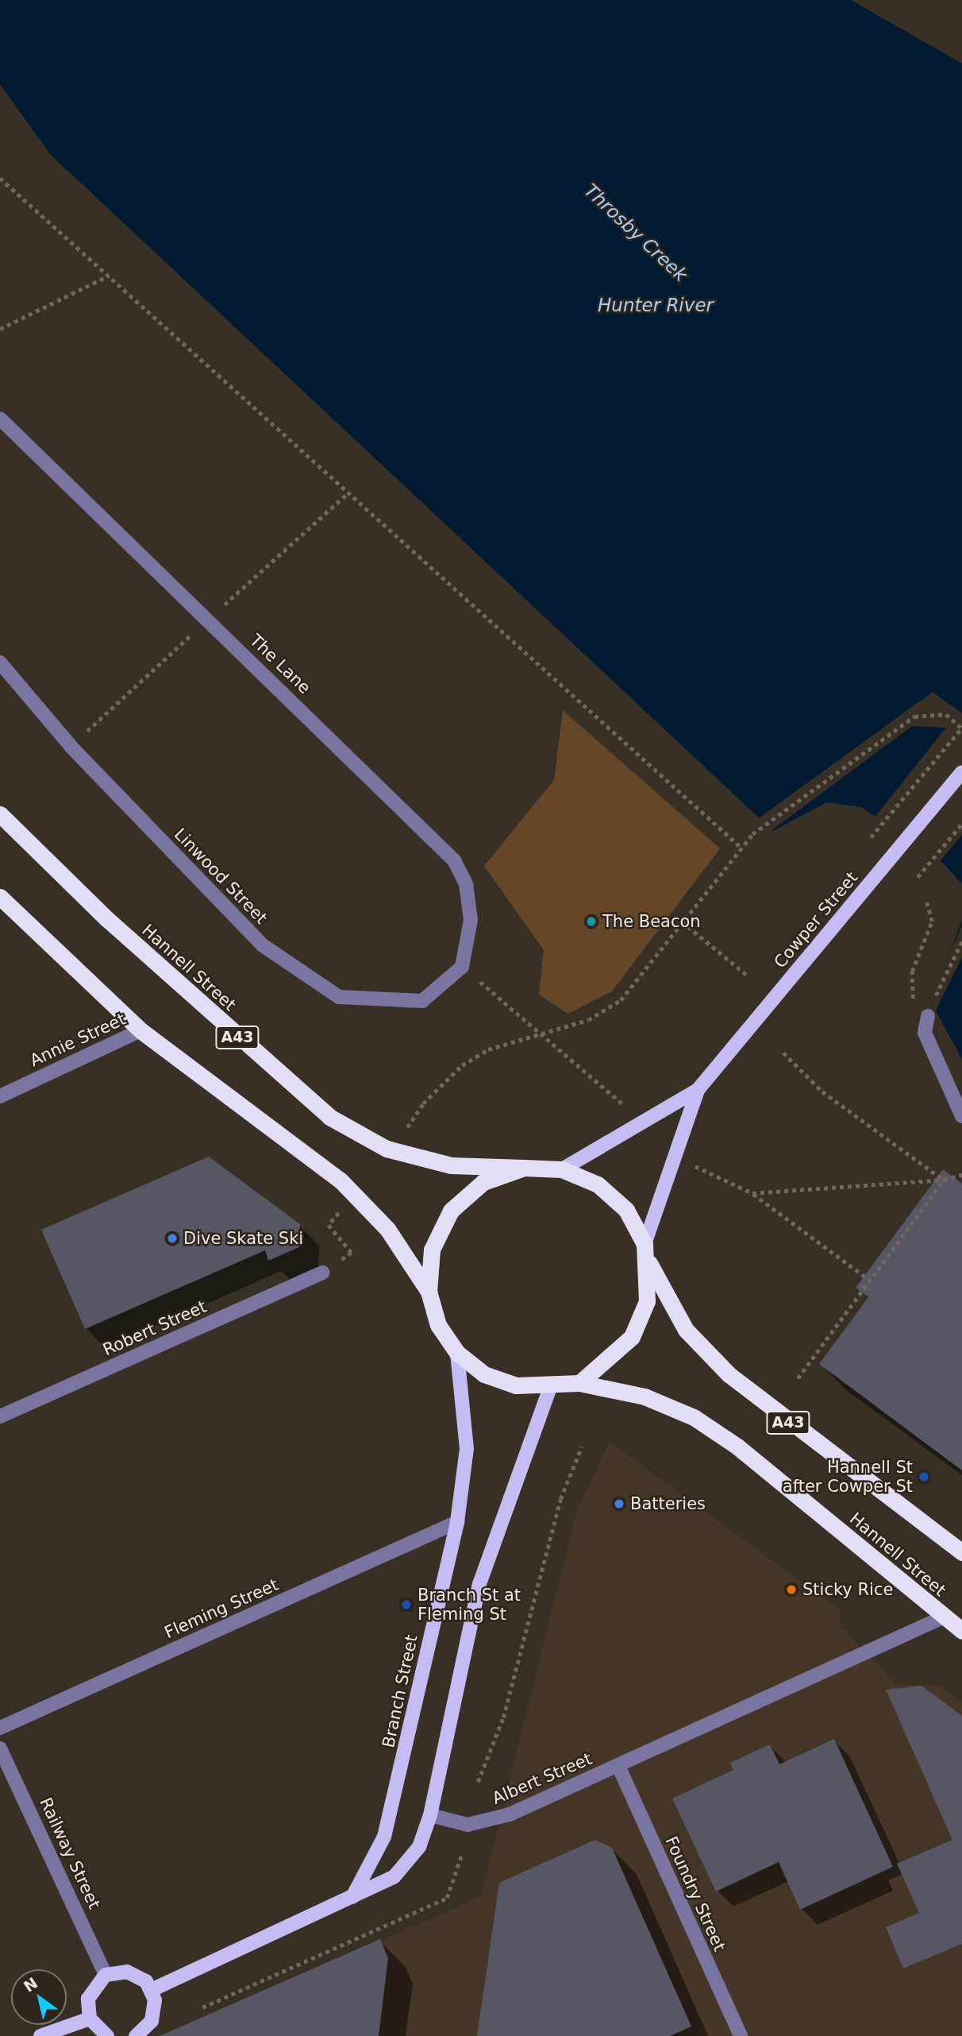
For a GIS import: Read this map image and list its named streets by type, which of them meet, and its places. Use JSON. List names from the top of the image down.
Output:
{
  "streets": {
    "highway": ["Hannell Street", "A43"],
    "main road": ["Cowper Street", "Branch Street"],
    "street": [
      "The Lane",
      "Linwood Street",
      "Annie Street",
      "Robert Street",
      "Fleming Street",
      "Albert Street",
      "Railway Street",
      "Foundry Street"
    ]
  },
  "crossings": [
    ["The Lane", "Linwood Street"],
    ["Cowper Street", "A43"],
    ["Hannell Street", "A43"],
    ["Hannell Street", "Albert Street"],
    ["A43", "Annie Street"],
    ["A43", "Branch Street"],
    ["Fleming Street", "Branch Street"],
    ["Albert Street", "Foundry Street"]
  ],
  "water": ["Throsby Creek", "Hunter River"],
  "places": [
    "The Beacon",
    "Dive Skate Ski",
    "Hannell St after Cowper St",
    "Batteries",
    "Sticky Rice",
    "Branch St at Fleming St"
  ],
  "north": "top left"
}
